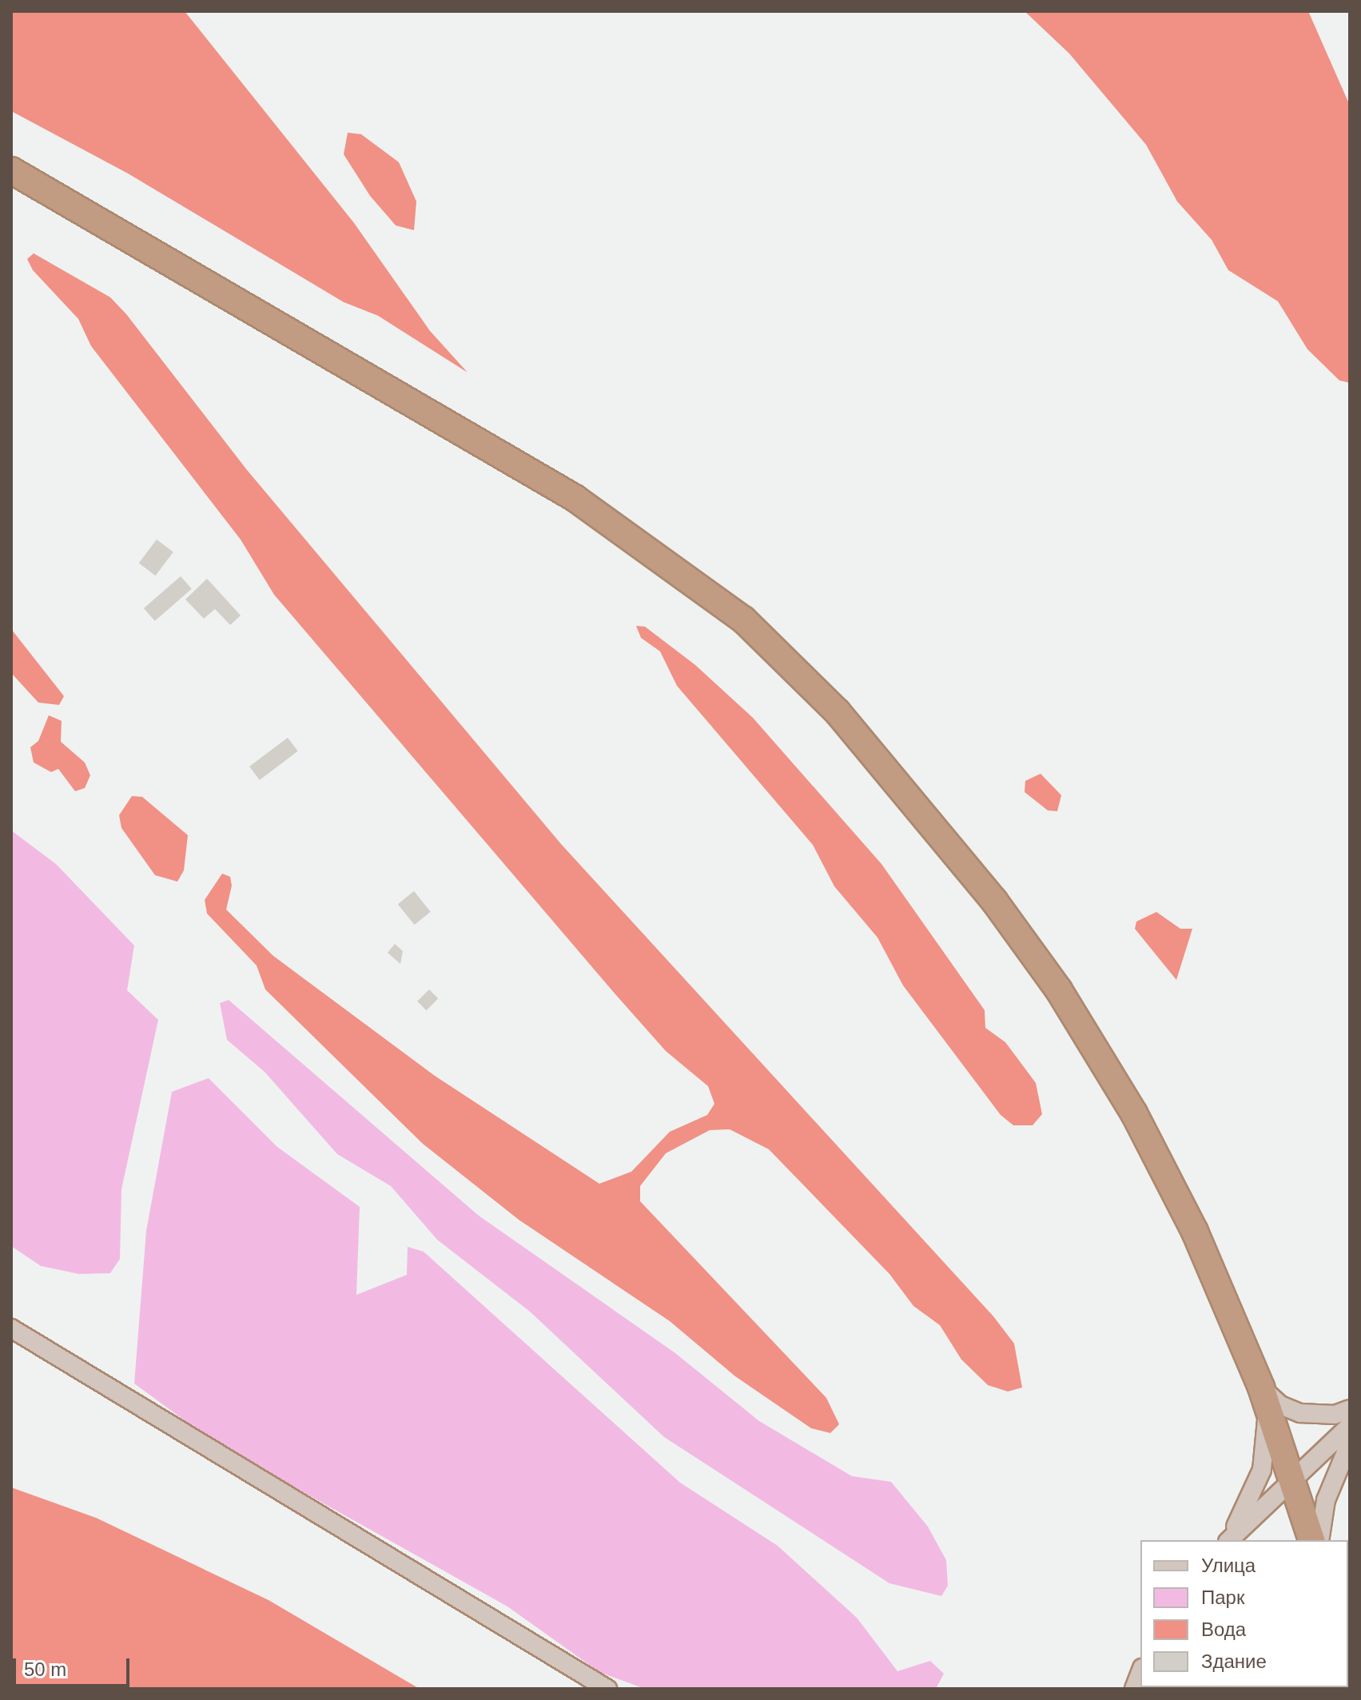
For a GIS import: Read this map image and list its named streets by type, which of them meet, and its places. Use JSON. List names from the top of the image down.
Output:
{
  "legend": [
    "Улица",
    "Парк",
    "Вода",
    "Здание"
  ],
  "scale_bar": "50 m"
}
